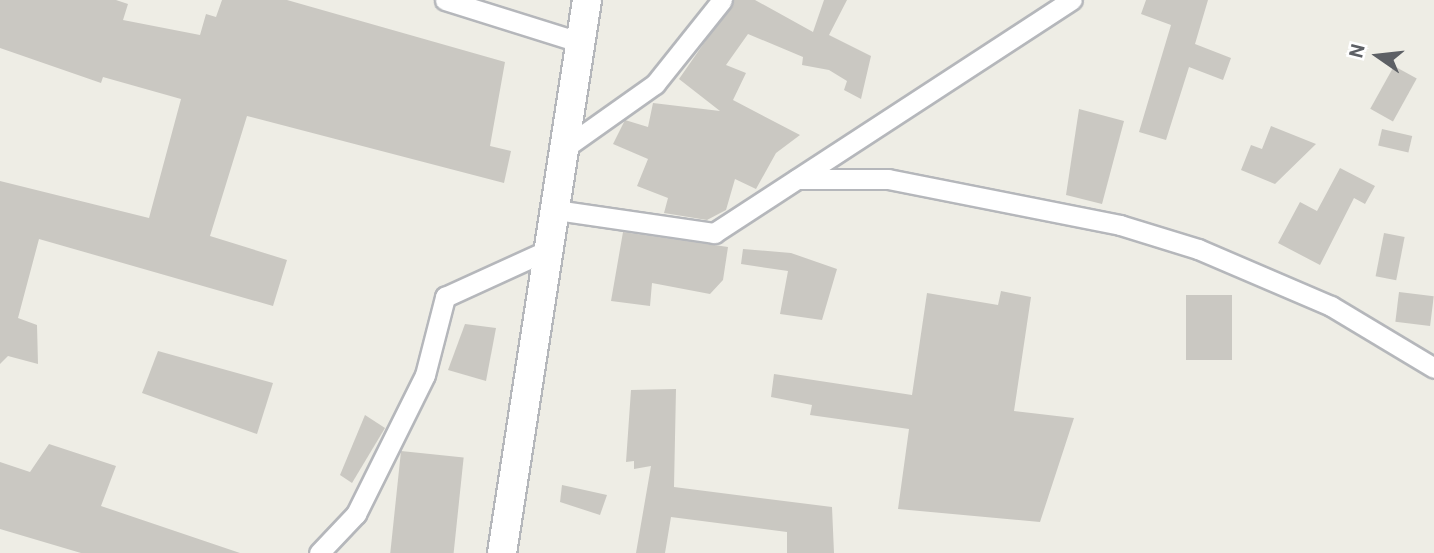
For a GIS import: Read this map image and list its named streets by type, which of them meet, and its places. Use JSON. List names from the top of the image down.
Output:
{
  "north": "left"
}
